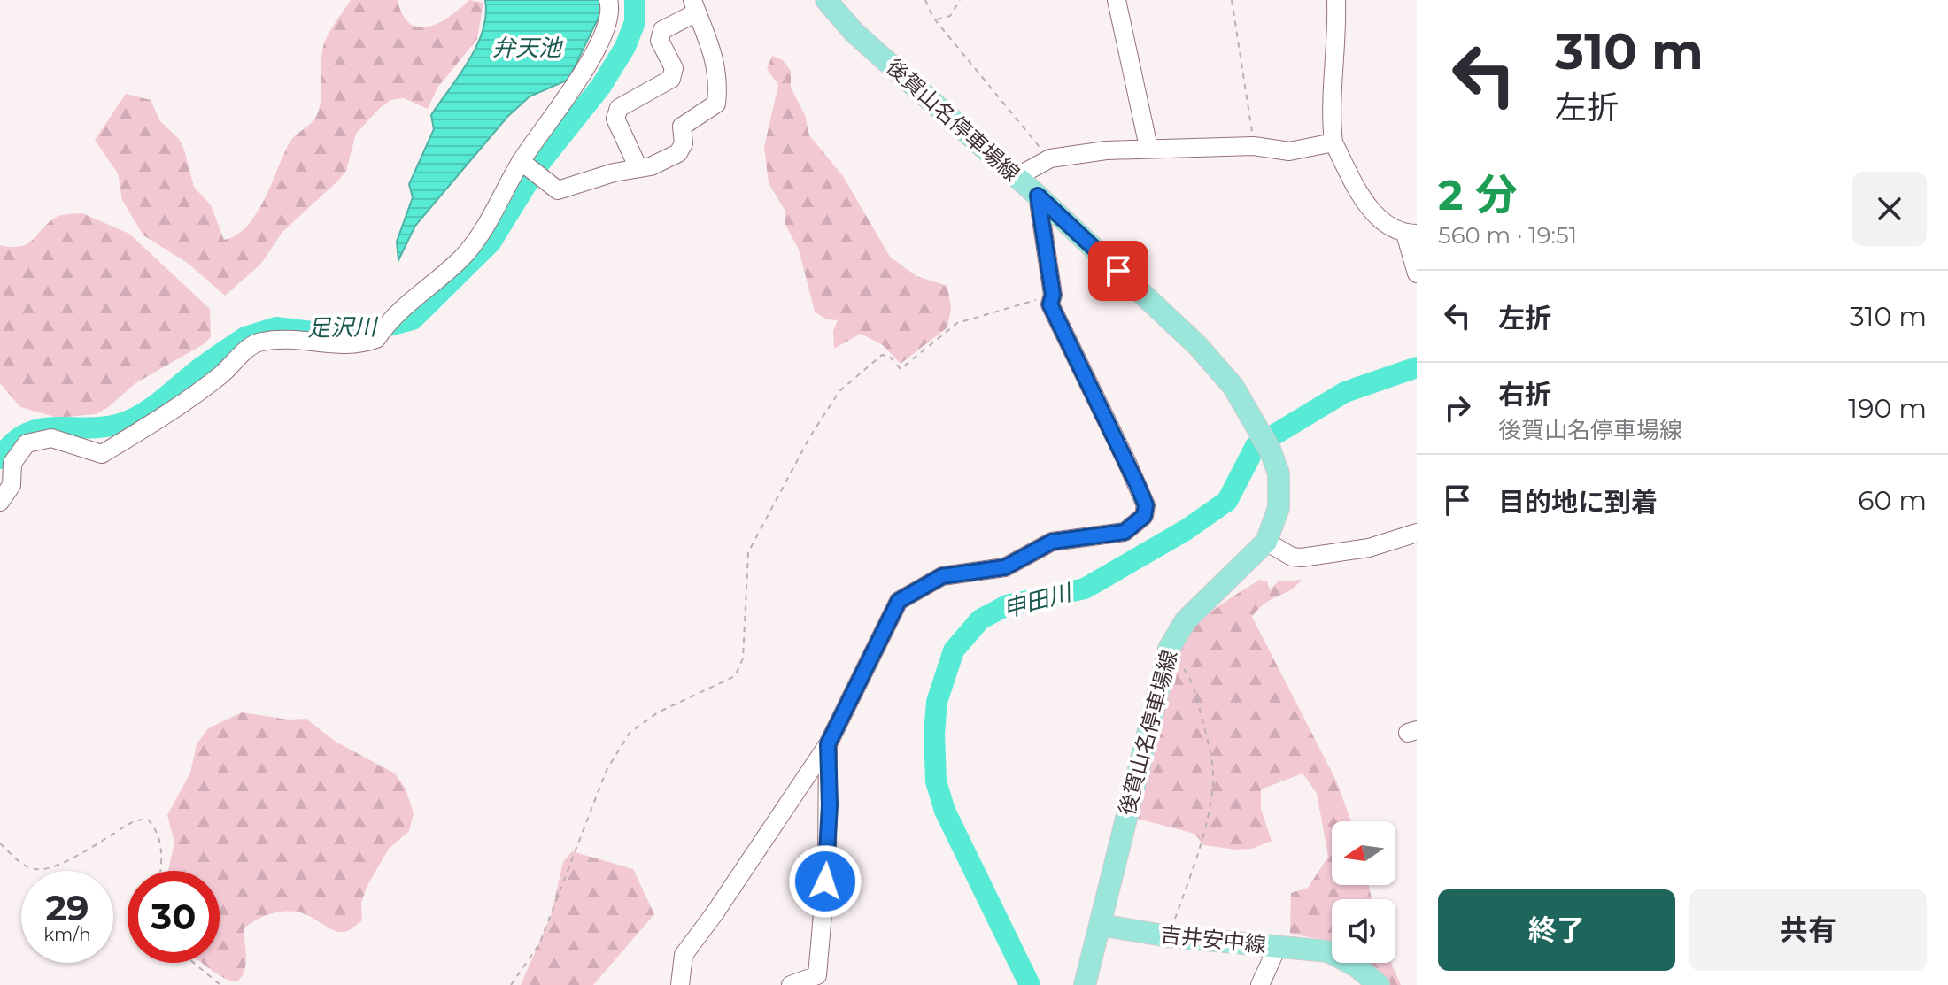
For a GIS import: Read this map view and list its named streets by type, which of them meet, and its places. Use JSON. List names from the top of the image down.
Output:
{
  "streets": {
    "main road": ["後賀山名停車場線", "吉井安中線"]
  },
  "crossings": [
    ["後賀山名停車場線", "吉井安中線"]
  ],
  "water": ["弁天池", "足沢川", "申田川"],
  "north": "left",
  "page": {
    "turn": ["310 m", "左折"],
    "heading": ["2 分", "560 m · 19:51"],
    "list": [
      {
        "name": "左折",
        "value": "310 m"
      },
      {
        "name": "右折",
        "note": "後賀山名停車場線",
        "value": "190 m"
      },
      {
        "name": "目的地に到着",
        "value": "60 m"
      }
    ],
    "speed": "29 km/h",
    "limit": "30",
    "buttons": ["終了", "共有"]
  }
}
